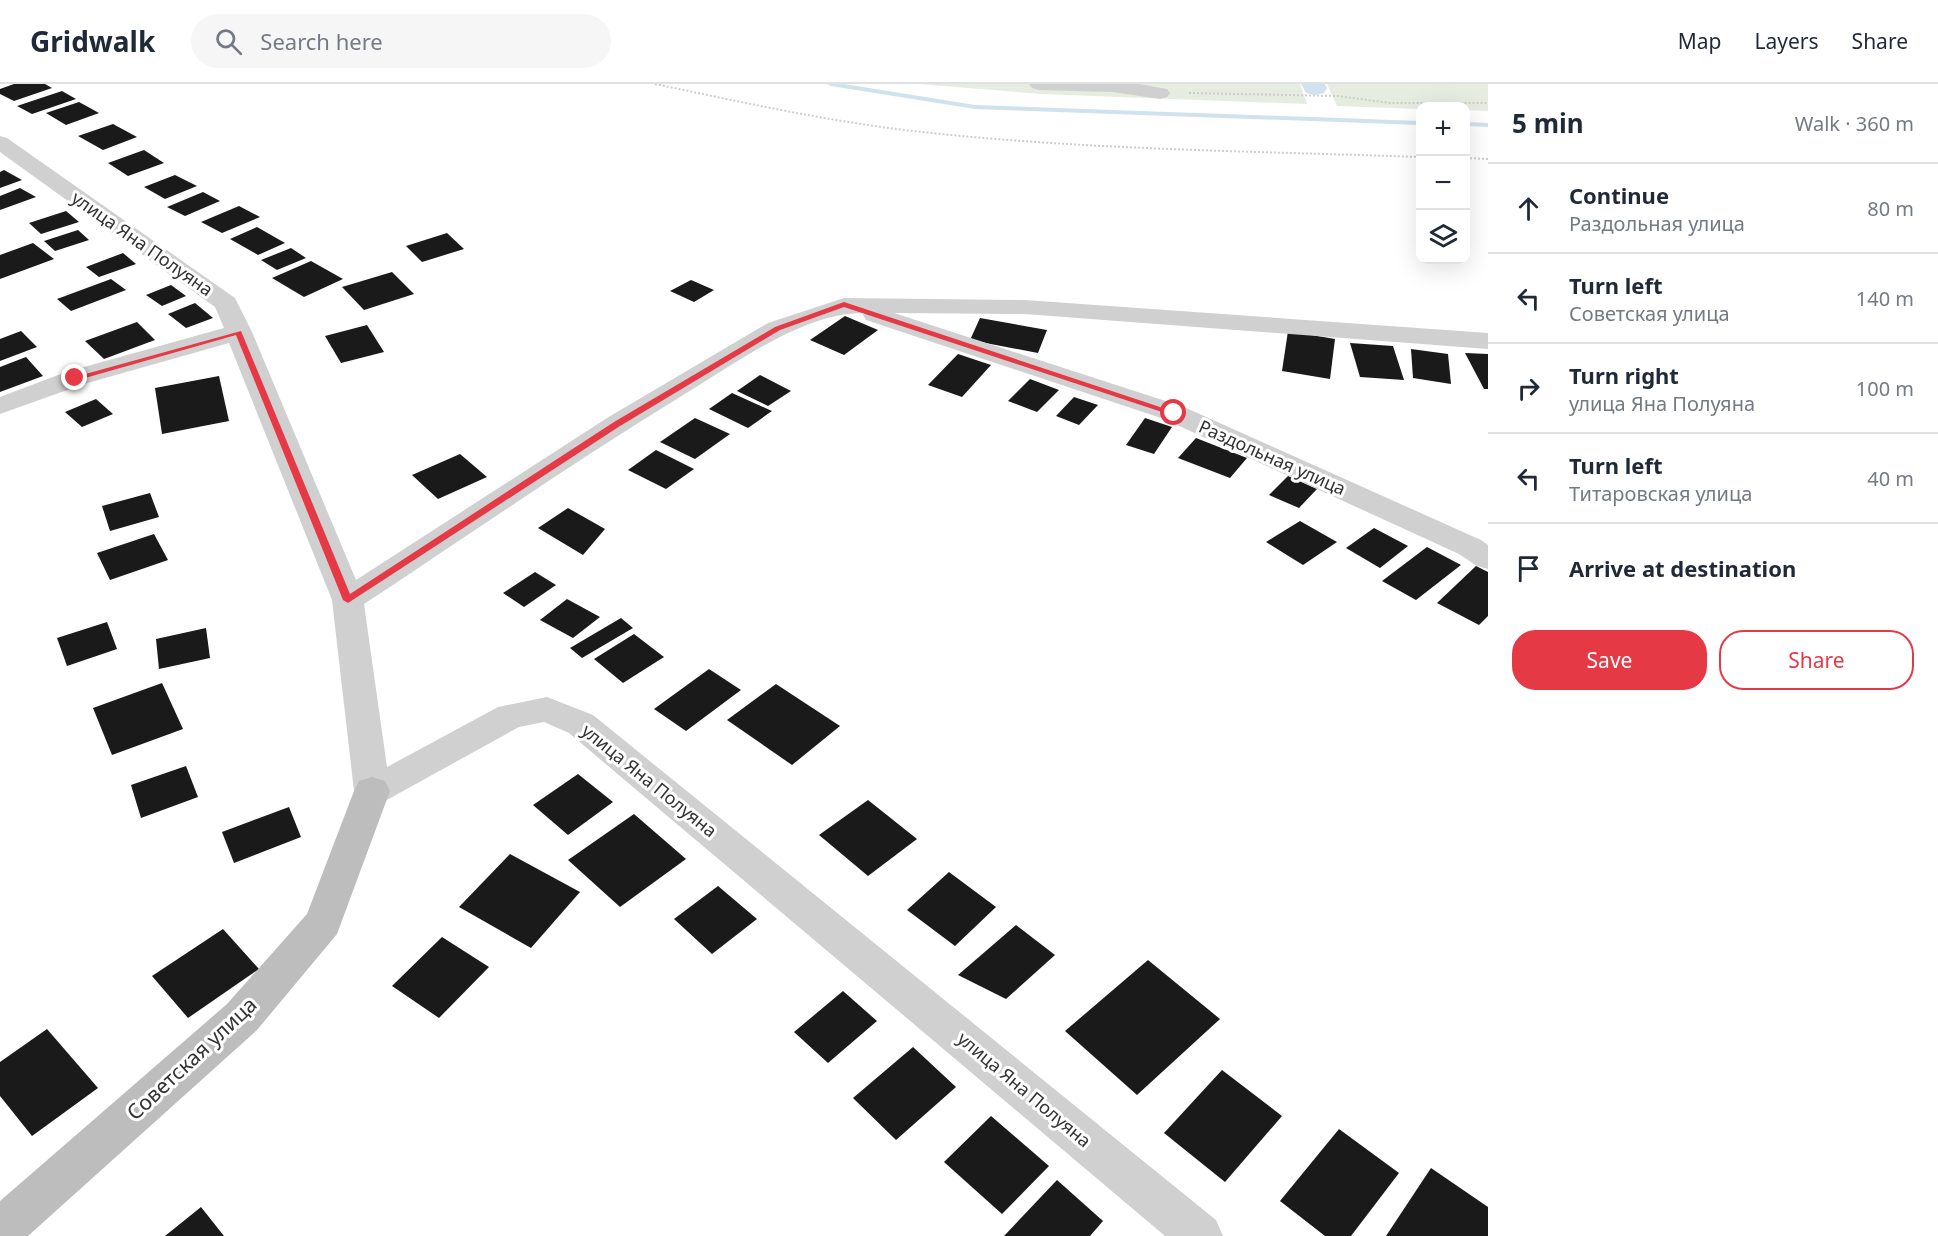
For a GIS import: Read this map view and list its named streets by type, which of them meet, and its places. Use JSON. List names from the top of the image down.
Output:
{
  "streets": {
    "street": ["улица Яна Полуяна", "Раздольная улица", "Советская улица"]
  },
  "crossings": [
    ["улица Яна Полуяна", "Советская улица"]
  ],
  "page": {
    "header": "Gridwalk",
    "search": "Search here",
    "nav": ["Map", "Layers", "Share"],
    "heading": ["5 min", "Walk · 360 m"],
    "map_buttons": ["+", "−"],
    "list": [
      ["Continue", "Раздольная улица", "80 m"],
      ["Turn left", "Советская улица", "140 m"],
      ["Turn right", "улица Яна Полуяна", "100 m"],
      ["Turn left", "Титаровская улица", "40 m"],
      "Arrive at destination"
    ],
    "buttons": ["Save", "Share"]
  }
}
